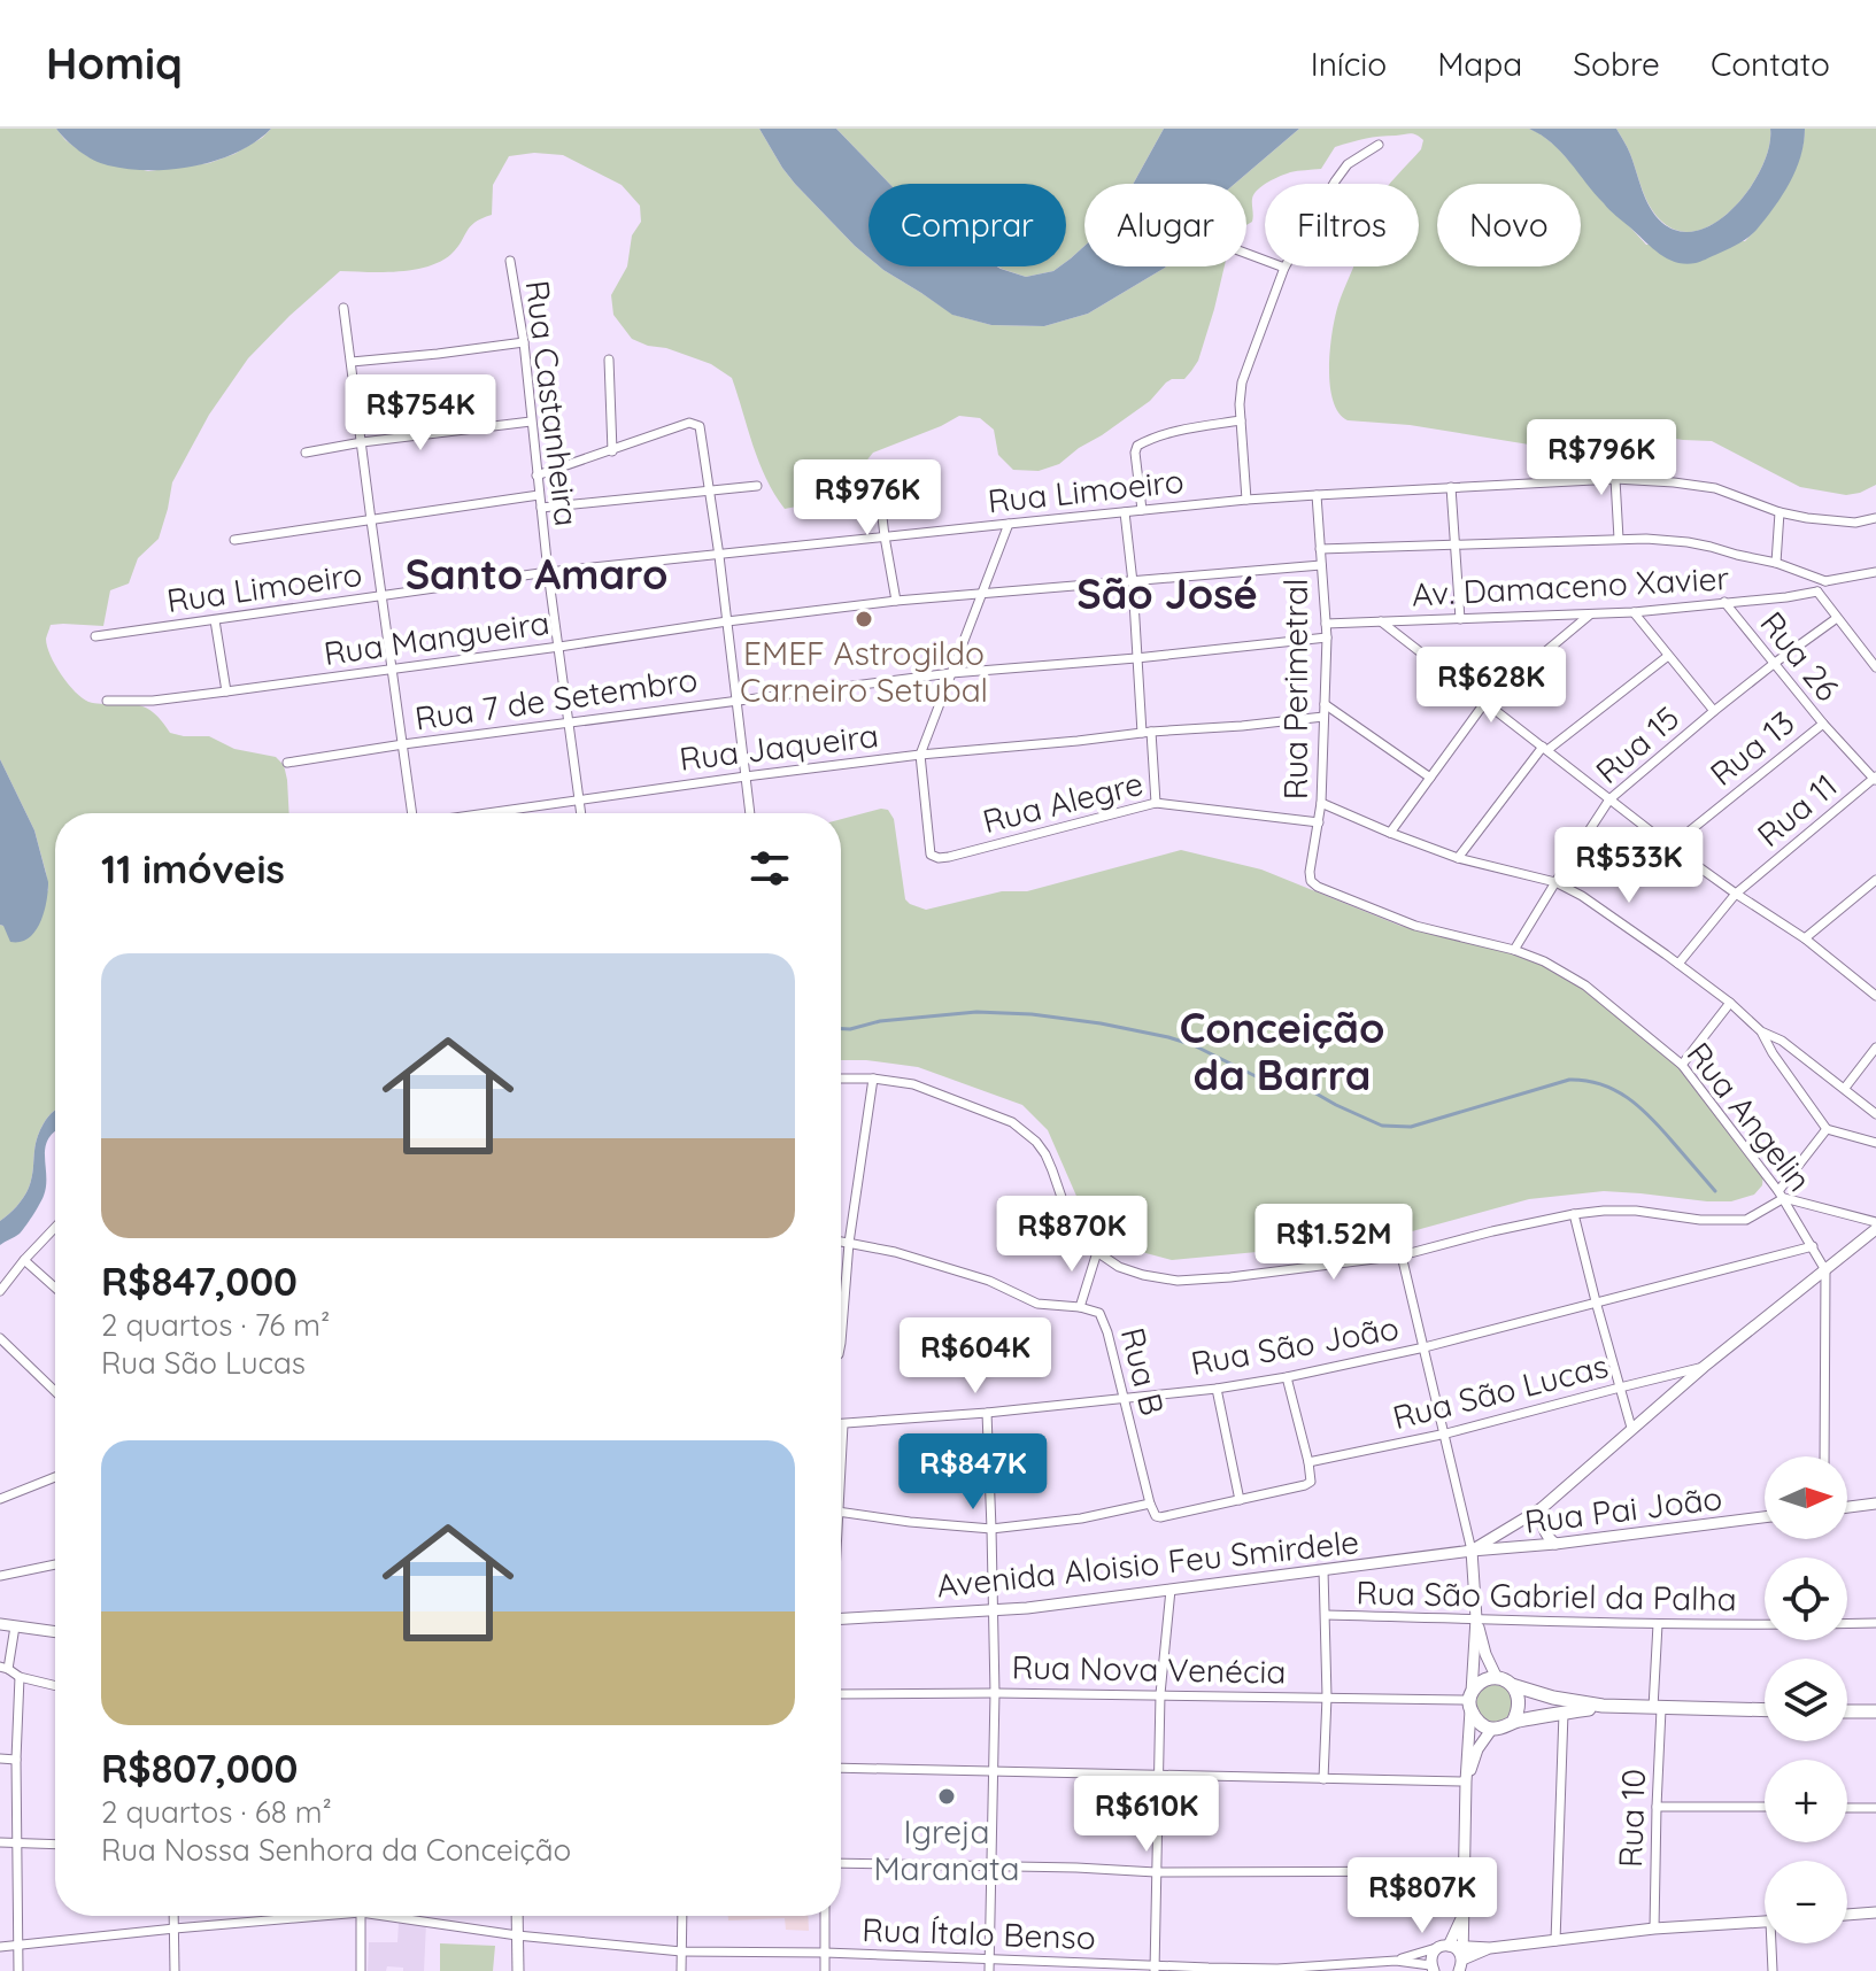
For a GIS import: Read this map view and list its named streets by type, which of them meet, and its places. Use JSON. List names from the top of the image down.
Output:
{
  "streets": {
    "street": [
      "Rua Castanheira",
      "Rua Limoeiro",
      "Av. Damaceno Xavier",
      "Rua Mangueira",
      "Rua 26",
      "Rua Perimetral",
      "Rua 7 de Setembro",
      "Rua 15",
      "Rua Jaqueira",
      "Rua 13",
      "Rua Alegre",
      "Rua 11",
      "Rua Angelin",
      "Rua São João",
      "Rua B",
      "Rua São Lucas",
      "Rua Pai João",
      "Avenida Aloisio Feu Smirdele",
      "Rua São Gabriel da Palha",
      "Rua Nova Venécia",
      "Rua 10",
      "Rua Ítalo Benso"
    ]
  },
  "crossings": [
    ["Rua Castanheira", "Rua Limoeiro"],
    ["Rua Castanheira", "Rua Mangueira"],
    ["Rua Castanheira", "Rua 7 de Setembro"],
    ["Rua Castanheira", "Rua Jaqueira"],
    ["Rua Limoeiro", "Rua Perimetral"],
    ["Av. Damaceno Xavier", "Rua 26"],
    ["Av. Damaceno Xavier", "Rua Perimetral"],
    ["Rua Mangueira", "Rua Perimetral"],
    ["Rua 26", "Rua 15"],
    ["Rua 26", "Rua 13"],
    ["Rua 26", "Rua 11"],
    ["Rua Perimetral", "Rua 7 de Setembro"],
    ["Rua Perimetral", "Rua Jaqueira"],
    ["Rua Perimetral", "Rua Alegre"],
    ["Rua Perimetral", "Rua Angelin"],
    ["Rua 15", "Rua Angelin"],
    ["Rua Jaqueira", "Rua Alegre"],
    ["Rua Angelin", "Rua São João"],
    ["Rua São João", "Rua B"],
    ["Rua Pai João", "Avenida Aloisio Feu Smirdele"],
    ["Rua São Gabriel da Palha", "Rua 10"]
  ],
  "districts": ["Santo Amaro", "São José", "Conceição da Barra"],
  "places": ["EMEF Astrogildo Carneiro Setubal", "Igreja Maranata"],
  "north": "right",
  "page": {
    "header": "Homiq",
    "nav": [
      "Início",
      "Mapa",
      "Sobre",
      "Contato"
    ],
    "chip": [
      "Comprar",
      "Alugar",
      "Filtros",
      "Novo"
    ],
    "price": [
      "R$754K",
      "R$796K",
      "R$976K",
      "R$628K",
      "R$533K",
      "R$870K",
      "R$1.52M",
      "R$604K",
      "R$847K",
      "R$610K",
      "R$807K"
    ],
    "heading": "11 imóveis",
    "list": [
      {
        "name": "R$847,000",
        "note": "2 quartos · 76 m² · Rua São Lucas"
      },
      {
        "name": "R$807,000",
        "note": "2 quartos · 68 m² · Rua Nossa Senhora da Conceição"
      }
    ],
    "map_buttons": ["+", "−"]
  }
}
